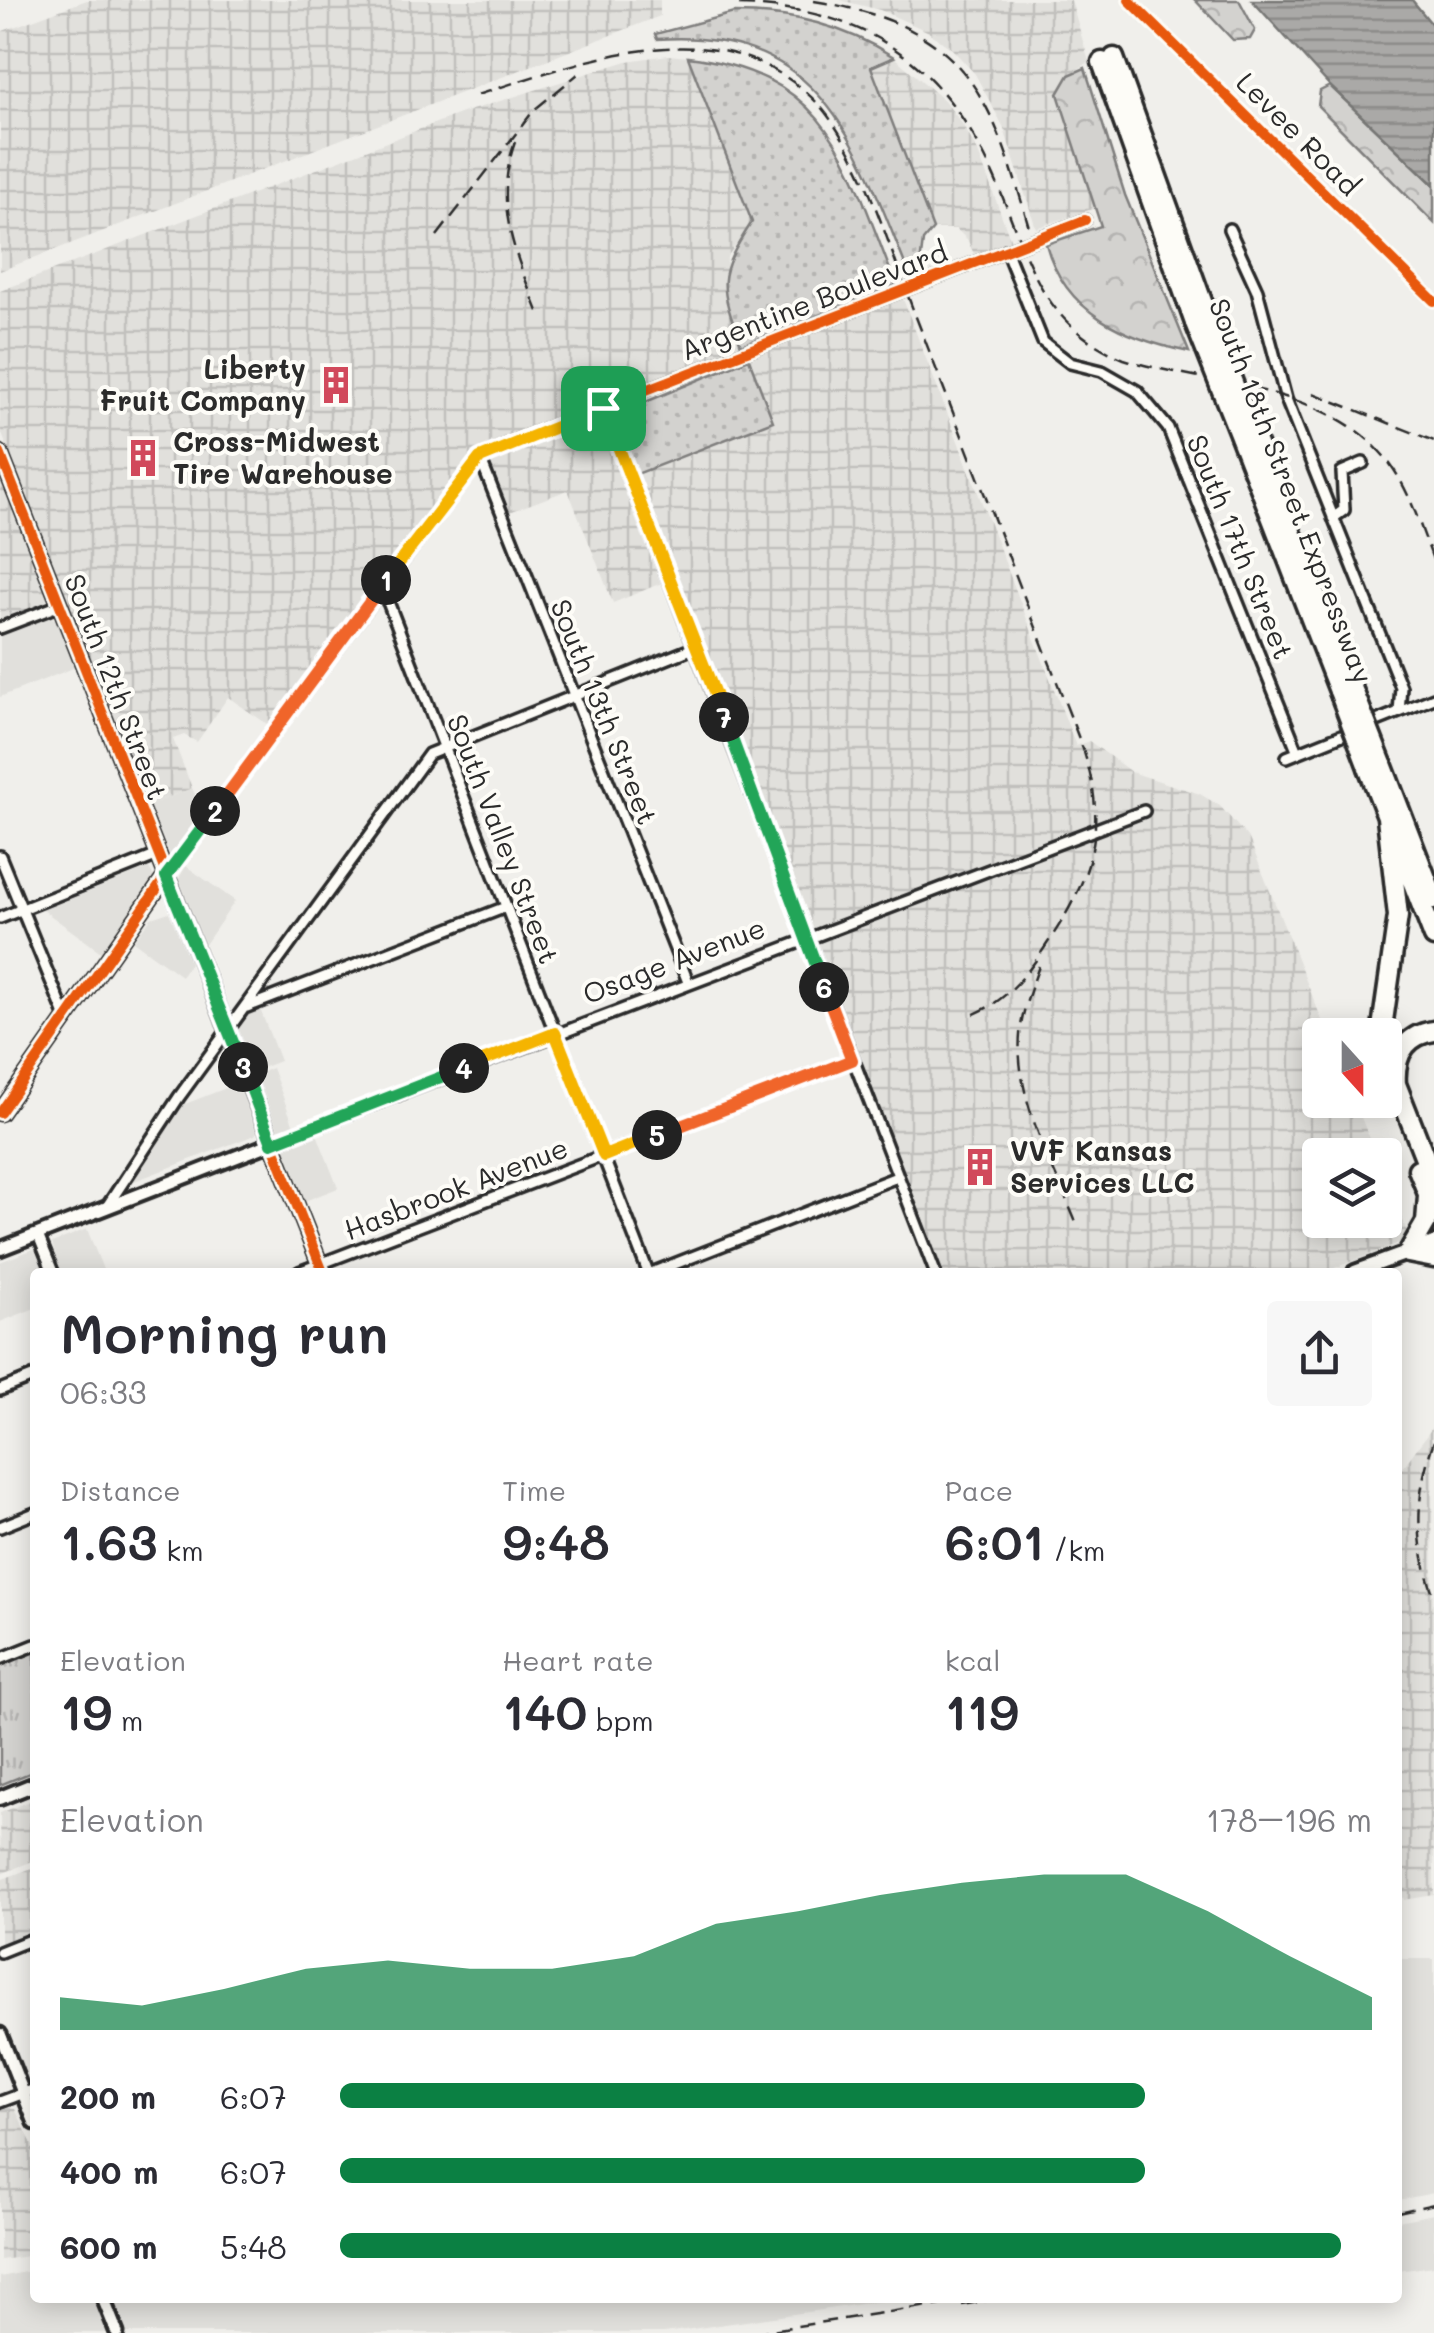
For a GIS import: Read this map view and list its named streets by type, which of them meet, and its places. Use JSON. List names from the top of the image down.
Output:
{
  "streets": {
    "highway": ["South 18th Street Expressway"],
    "street": [
      "Argentine Boulevard",
      "South 17th Street",
      "South 12th Street",
      "South 13th Street",
      "South Valley Street",
      "Osage Avenue",
      "Hasbrook Avenue"
    ],
    "cycle path": ["Levee Road"]
  },
  "crossings": [
    ["Argentine Boulevard", "South 17th Street"],
    ["Argentine Boulevard", "South 13th Street"],
    ["South 12th Street", "Osage Avenue"],
    ["South 12th Street", "Hasbrook Avenue"],
    ["South 13th Street", "Osage Avenue"],
    ["South Valley Street", "Osage Avenue"],
    ["South Valley Street", "Hasbrook Avenue"]
  ],
  "places": {
    "building": ["Liberty Fruit Company", "Cross-Midwest Tire Warehouse", "VVF Kansas Services LLC"]
  },
  "north": "bottom",
  "page": {
    "pins": [
      "1",
      "7",
      "2",
      "6",
      "3",
      "4",
      "5"
    ],
    "heading": ["Morning run", "06:33"],
    "stats": [
      ["Distance", "1.63 km"],
      ["Time", "9:48"],
      ["Pace", "6:01 /km"],
      ["Elevation", "19 m"],
      ["Heart rate", "140 bpm"],
      ["kcal", "119"]
    ],
    "chart": ["Elevation", "178–196 m"],
    "list": [
      {
        "name": "200 m",
        "note": "6:07"
      },
      {
        "name": "400 m",
        "note": "6:07"
      },
      {
        "name": "600 m",
        "note": "5:48"
      }
    ]
  }
}
